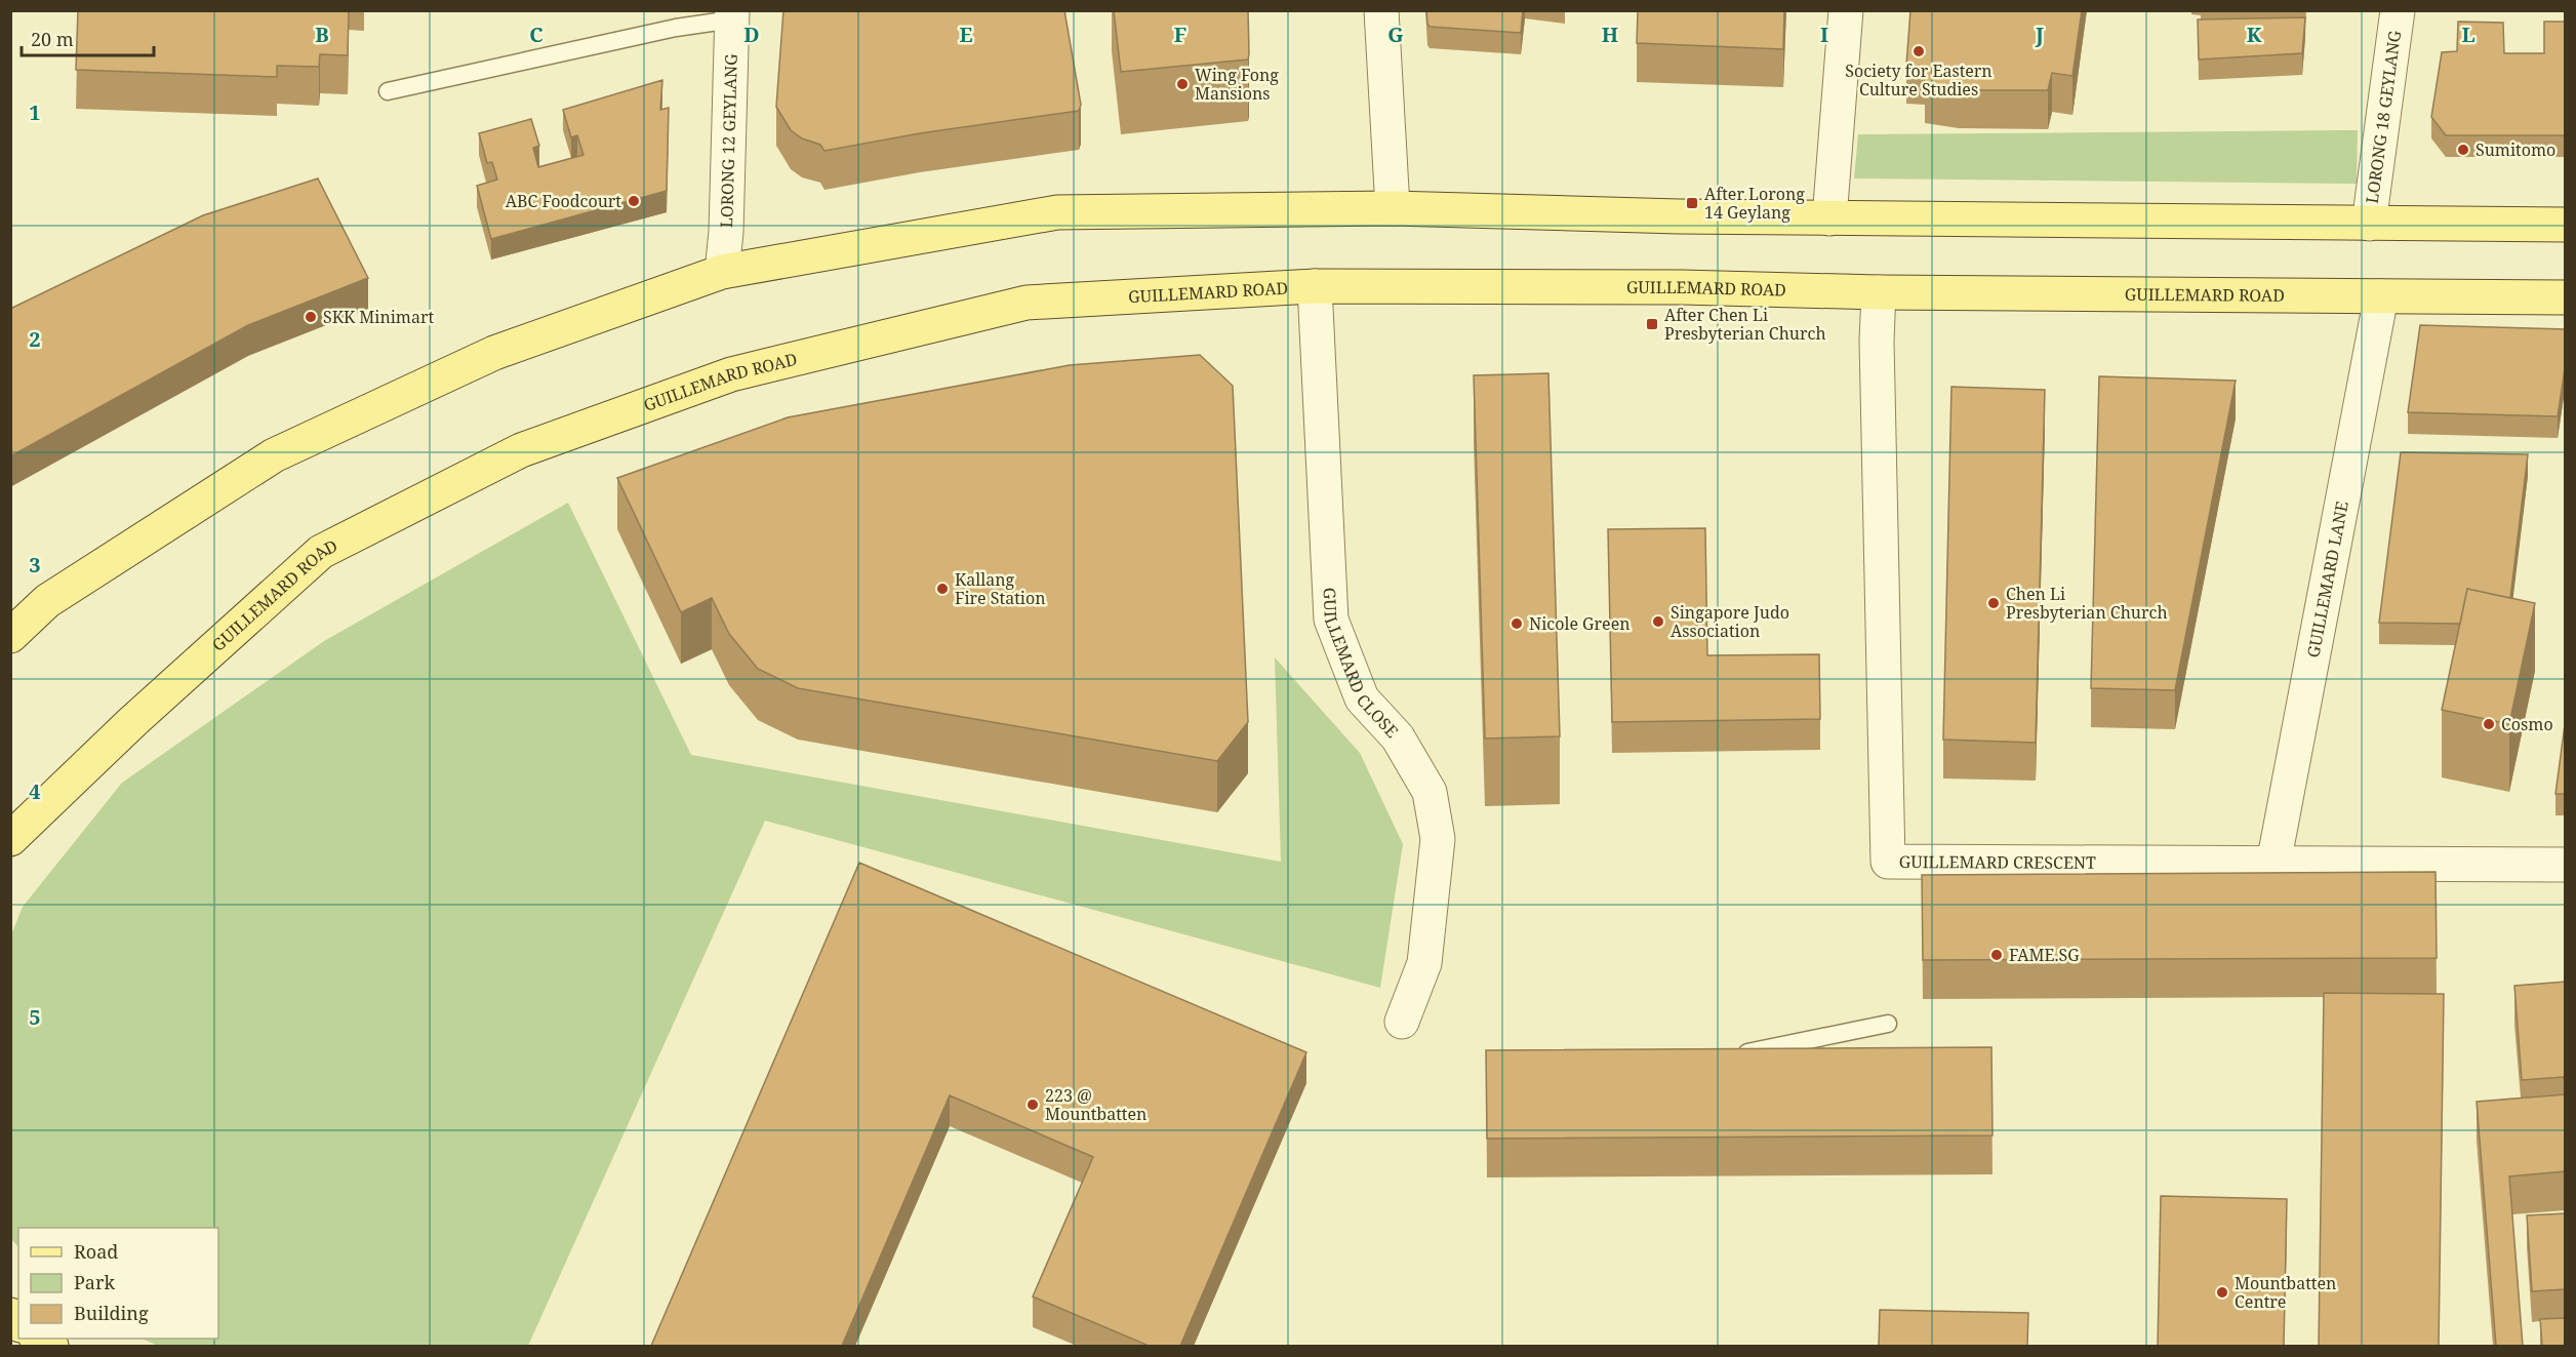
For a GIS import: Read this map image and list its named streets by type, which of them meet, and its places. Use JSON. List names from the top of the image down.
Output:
{
  "streets": {
    "main road": ["GUILLEMARD ROAD"],
    "street": [
      "LORONG 18 GEYLANG",
      "LORONG 12 GEYLANG",
      "GUILLEMARD LANE",
      "GUILLEMARD CLOSE",
      "GUILLEMARD CRESCENT"
    ]
  },
  "crossings": [
    ["GUILLEMARD ROAD", "GUILLEMARD LANE"],
    ["GUILLEMARD ROAD", "GUILLEMARD CLOSE"],
    ["GUILLEMARD ROAD", "GUILLEMARD CRESCENT"],
    ["GUILLEMARD LANE", "GUILLEMARD CRESCENT"]
  ],
  "places": {
    "other": [
      "Society for Eastern Culture Studies",
      "Wing Fong Mansions",
      "Sumitomo",
      "ABC Foodcourt",
      "SKK Minimart",
      "Kallang Fire Station",
      "Chen Li Presbyterian Church",
      "Singapore Judo Association",
      "Nicole Green",
      "Cosmo",
      "FAME.SG",
      "223 @ Mountbatten",
      "Mountbatten Centre"
    ],
    "transit": ["After Lorong 14 Geylang", "After Chen Li Presbyterian Church"]
  },
  "legend": ["Road", "Park", "Building"],
  "scale_bar": "20 m",
  "grid": {
    "columns": [
      "B",
      "C",
      "D",
      "E",
      "F",
      "G",
      "H",
      "I",
      "J",
      "K",
      "L"
    ],
    "rows": [
      "1",
      "2",
      "3",
      "4",
      "5"
    ]
  }
}
